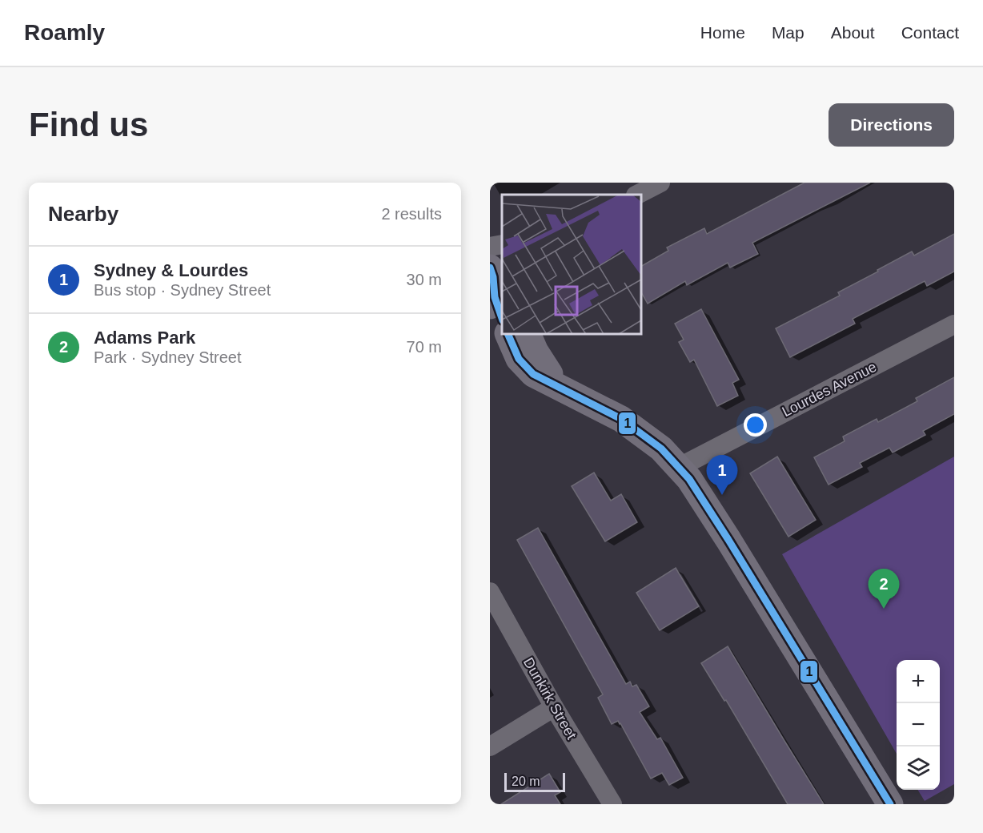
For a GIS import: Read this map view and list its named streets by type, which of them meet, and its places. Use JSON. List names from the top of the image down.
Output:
{
  "streets": {
    "street": ["Lourdes Avenue", "Dunkirk Street"]
  },
  "lines": ["transit line 1"],
  "scale_bar": "20 m",
  "page": {
    "header": "Roamly",
    "nav": [
      "Home",
      "Map",
      "About",
      "Contact"
    ],
    "buttons": "Directions",
    "title": "Find us",
    "heading": ["Nearby", "2 results"],
    "list": [
      {
        "mark": "1",
        "name": "Sydney & Lourdes",
        "note": "Bus stop · Sydney Street",
        "value": "30 m"
      },
      {
        "mark": "2",
        "name": "Adams Park",
        "note": "Park · Sydney Street",
        "value": "70 m"
      }
    ],
    "pins": ["1", "2"],
    "map_buttons": ["+", "−"],
    "scale": "20 m"
  }
}
